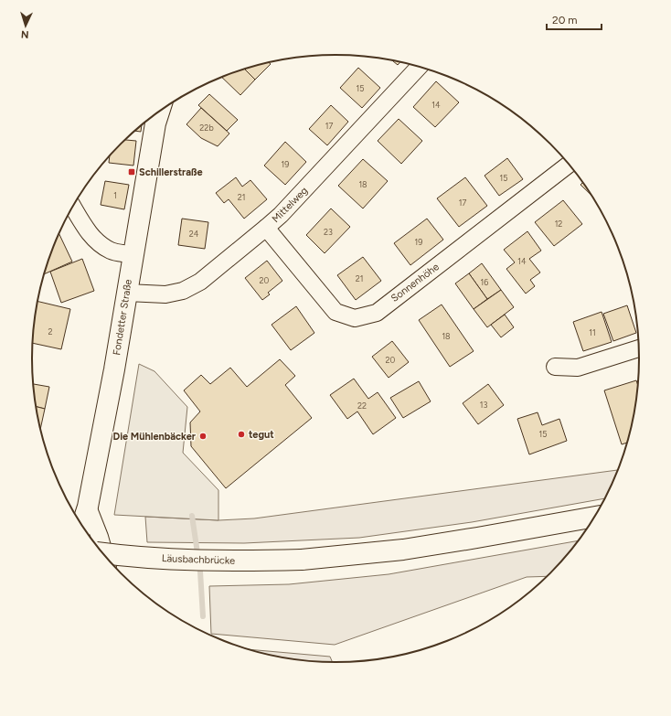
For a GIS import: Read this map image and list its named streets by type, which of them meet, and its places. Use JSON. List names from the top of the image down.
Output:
{
  "streets": {
    "main road": ["Fondetter Straße", "Läusbachbrücke"],
    "street": ["Mittelweg", "Sonnenhöhe"]
  },
  "crossings": [
    ["Mittelweg", "Sonnenhöhe"],
    ["Mittelweg", "Fondetter Straße"]
  ],
  "places": {
    "transit": ["Schillerstraße"],
    "other": ["tegut", "Die Mühlenbäcker"]
  },
  "house_numbers": [
    "15",
    "14",
    "17",
    "22b",
    "19",
    "15",
    "18",
    "1",
    "21",
    "17",
    "12",
    "23",
    "24",
    "19",
    "14",
    "21",
    "20",
    "16",
    "2",
    "11",
    "18",
    "20",
    "13",
    "22",
    "15"
  ],
  "scale_bar": "20 m",
  "north": "bottom"
}
